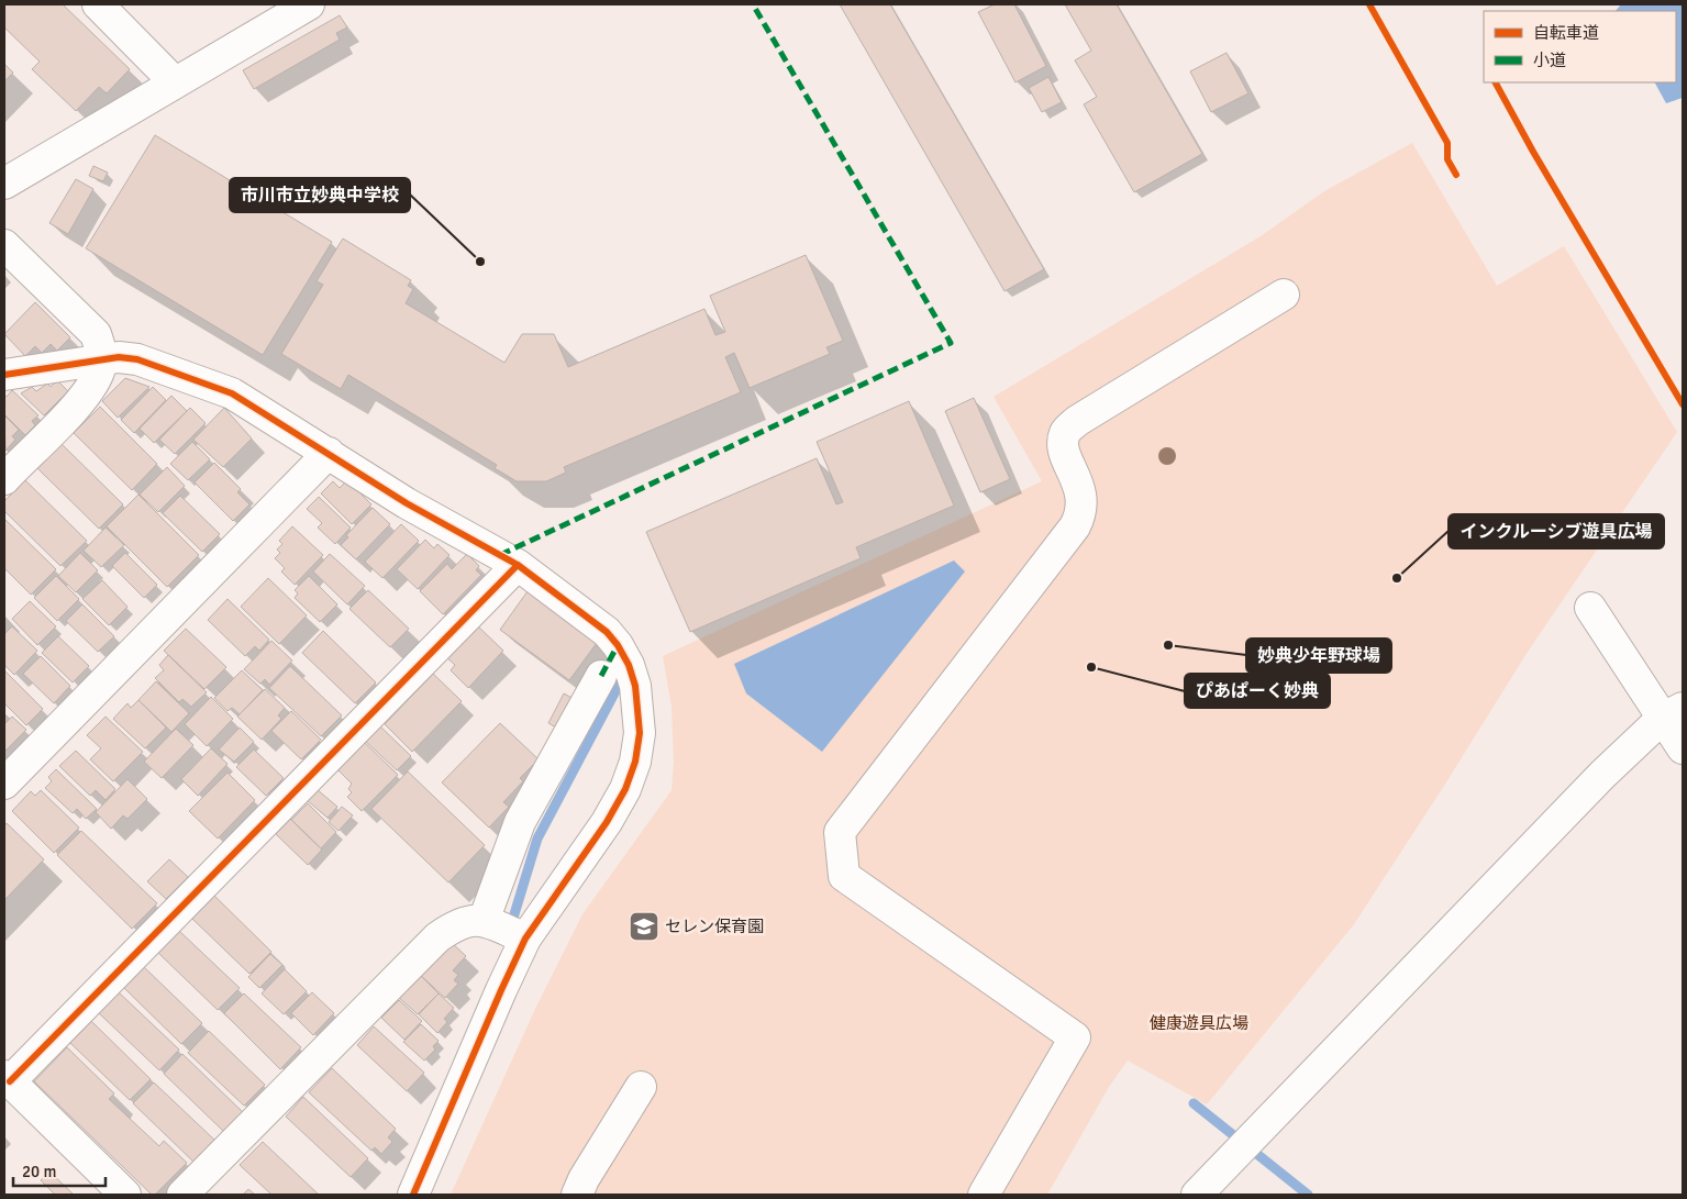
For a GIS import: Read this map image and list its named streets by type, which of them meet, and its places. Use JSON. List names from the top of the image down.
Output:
{
  "parks": ["健康遊具広場"],
  "places": {
    "other": [
      "市川市立妙典中学校",
      "インクルーシブ遊具広場",
      "妙典少年野球場",
      "ぴあぱーく妙典"
    ],
    "school or university": ["セレン保育園"]
  },
  "legend": ["自転車道", "小道"],
  "scale_bar": "20 m"
}
